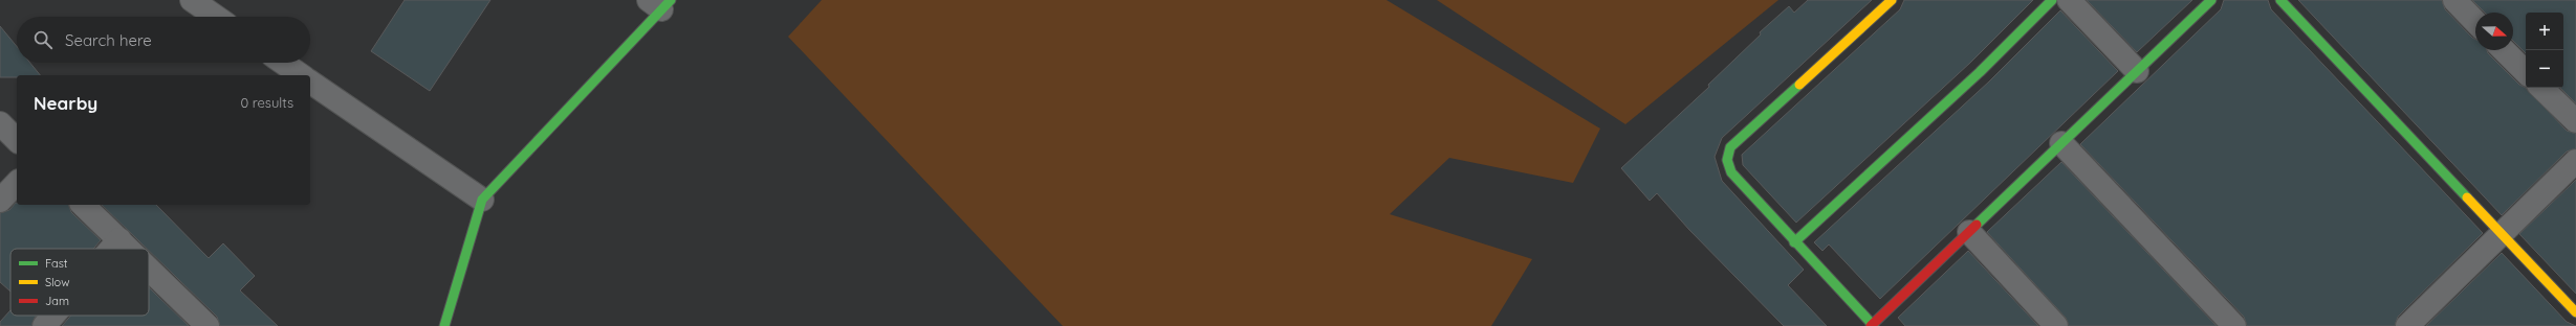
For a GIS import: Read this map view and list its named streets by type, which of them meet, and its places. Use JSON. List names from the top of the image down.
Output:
{
  "legend": ["Fast", "Slow", "Jam"],
  "north": "right",
  "page": {
    "map_buttons": ["+", "−"],
    "search": "Search here",
    "heading": ["Nearby", "0 results"]
  }
}
